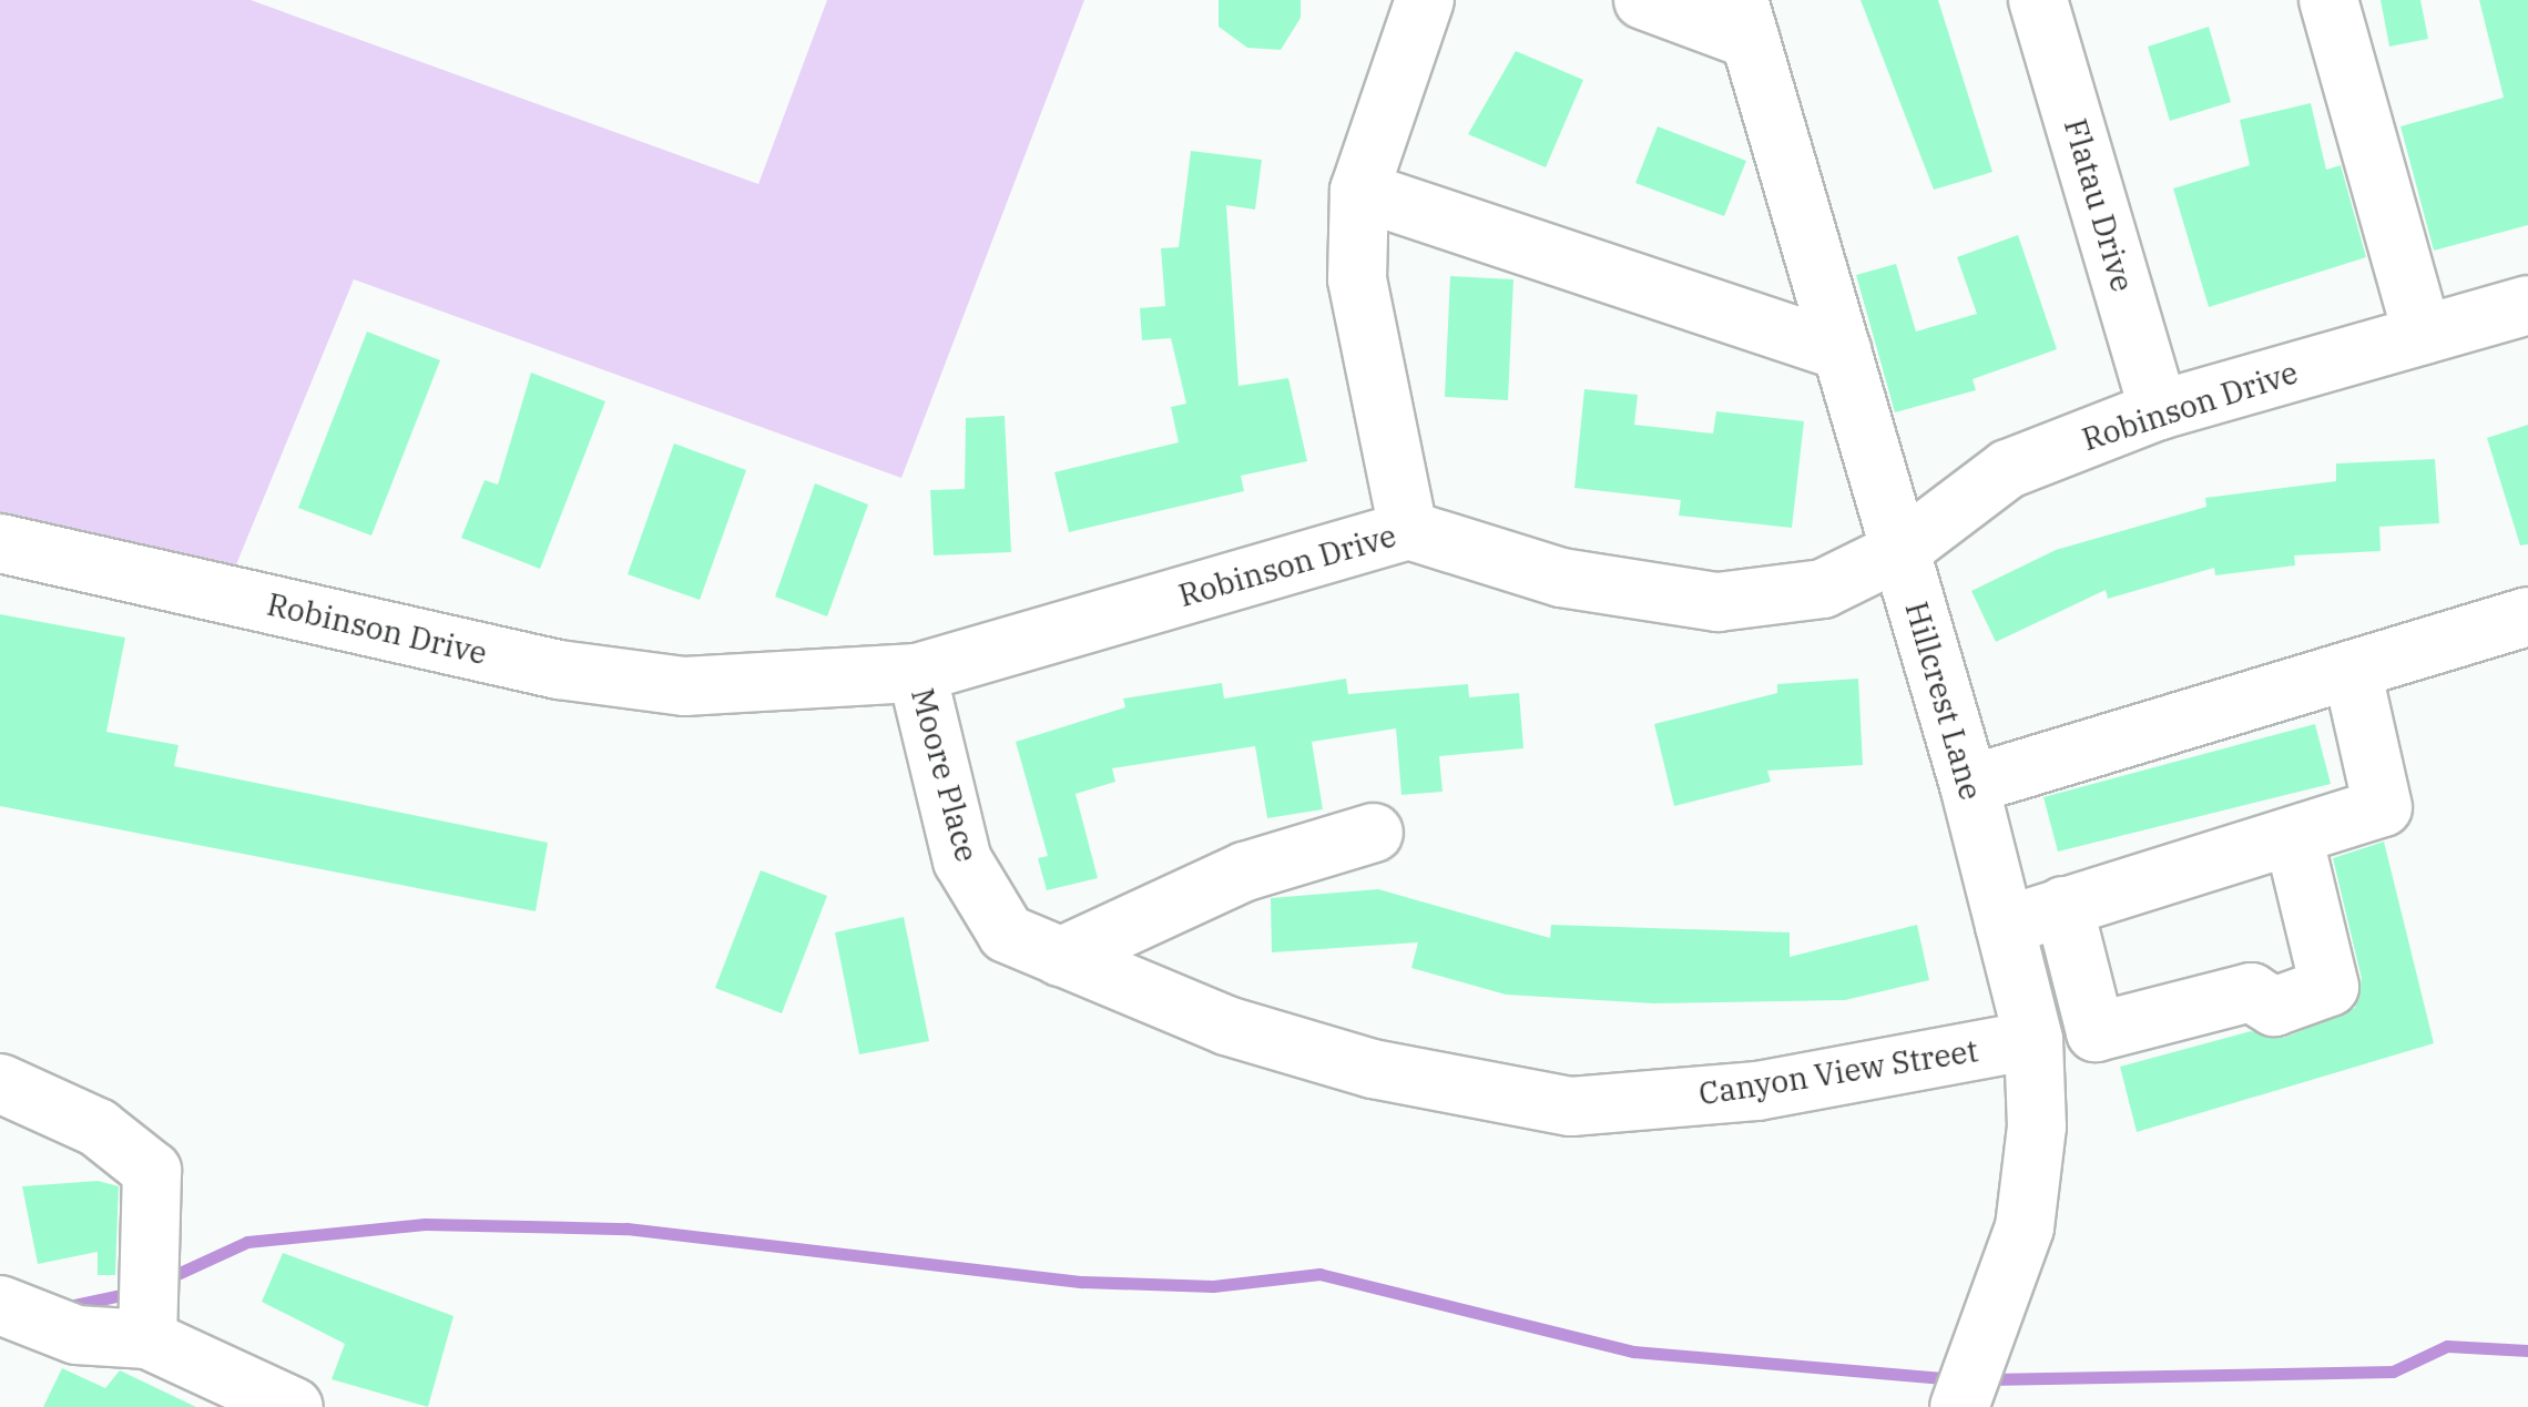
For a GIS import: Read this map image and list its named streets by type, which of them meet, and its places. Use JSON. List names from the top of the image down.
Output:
{
  "streets": {
    "street": [
      "Flatau Drive",
      "Robinson Drive",
      "Hillcrest Lane",
      "Moore Place",
      "Canyon View Street"
    ]
  },
  "crossings": [
    ["Flatau Drive", "Robinson Drive"],
    ["Robinson Drive", "Hillcrest Lane"],
    ["Robinson Drive", "Moore Place"],
    ["Hillcrest Lane", "Canyon View Street"],
    ["Moore Place", "Canyon View Street"]
  ]
}
